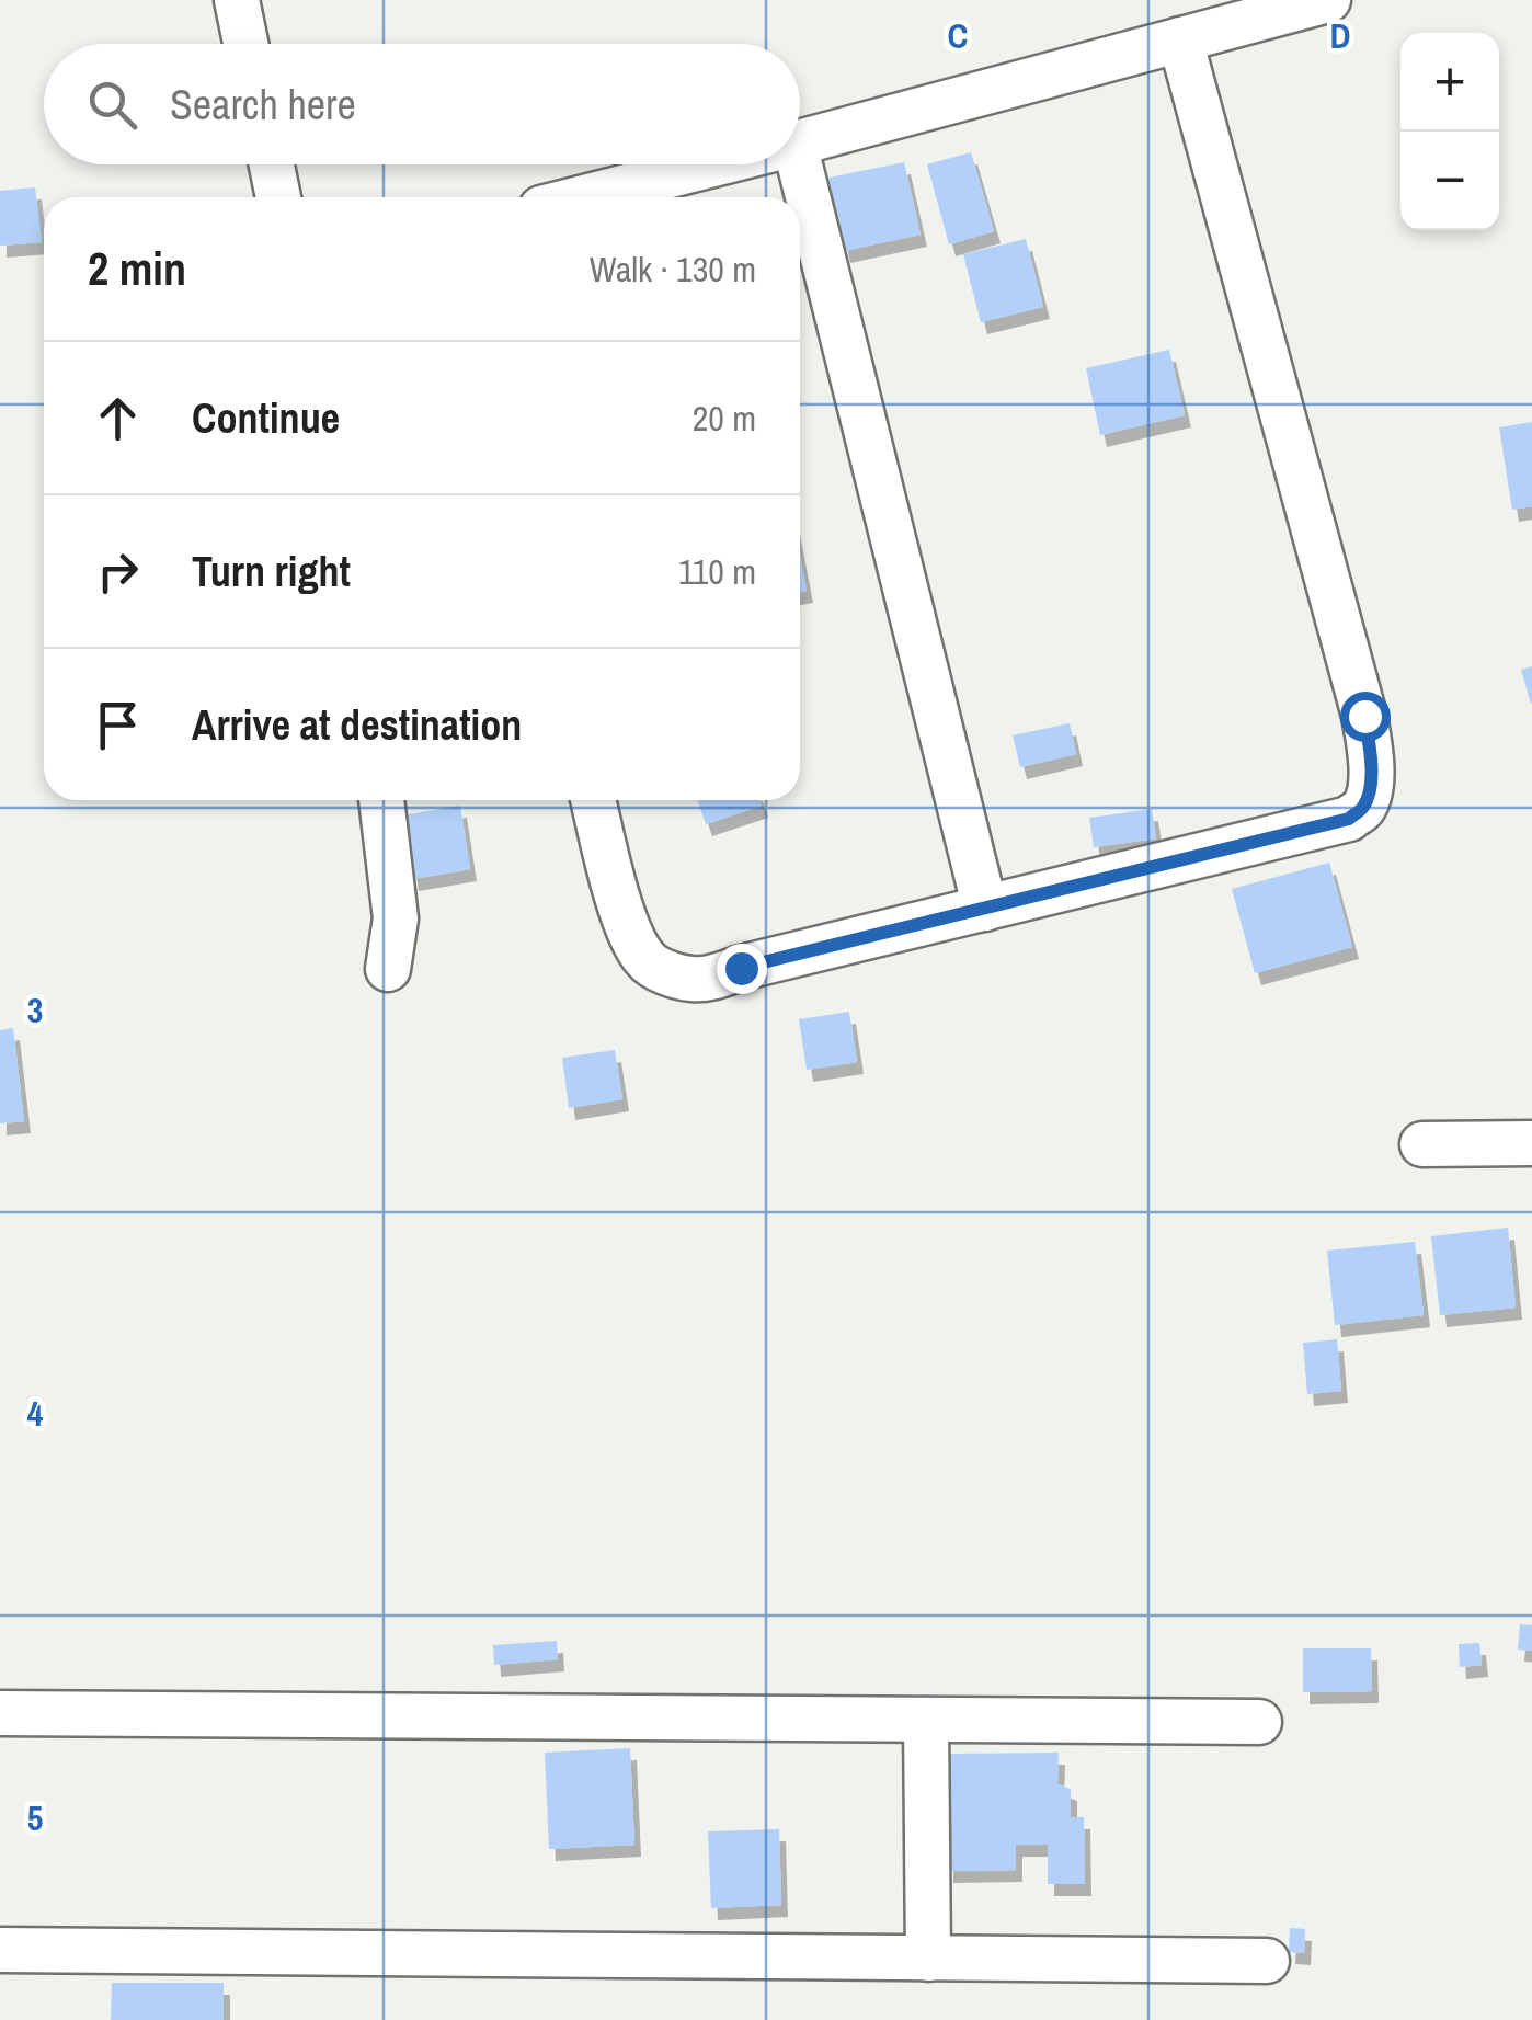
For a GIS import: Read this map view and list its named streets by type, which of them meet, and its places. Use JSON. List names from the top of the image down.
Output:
{
  "page": {
    "map_buttons": ["+", "−"],
    "search": "Search here",
    "heading": ["2 min", "Walk · 130 m"],
    "list": [
      ["Continue", "20 m"],
      ["Turn right", "110 m"],
      "Arrive at destination"
    ]
  },
  "grid": {
    "columns": ["C", "D"],
    "rows": ["3", "4", "5"]
  }
}
